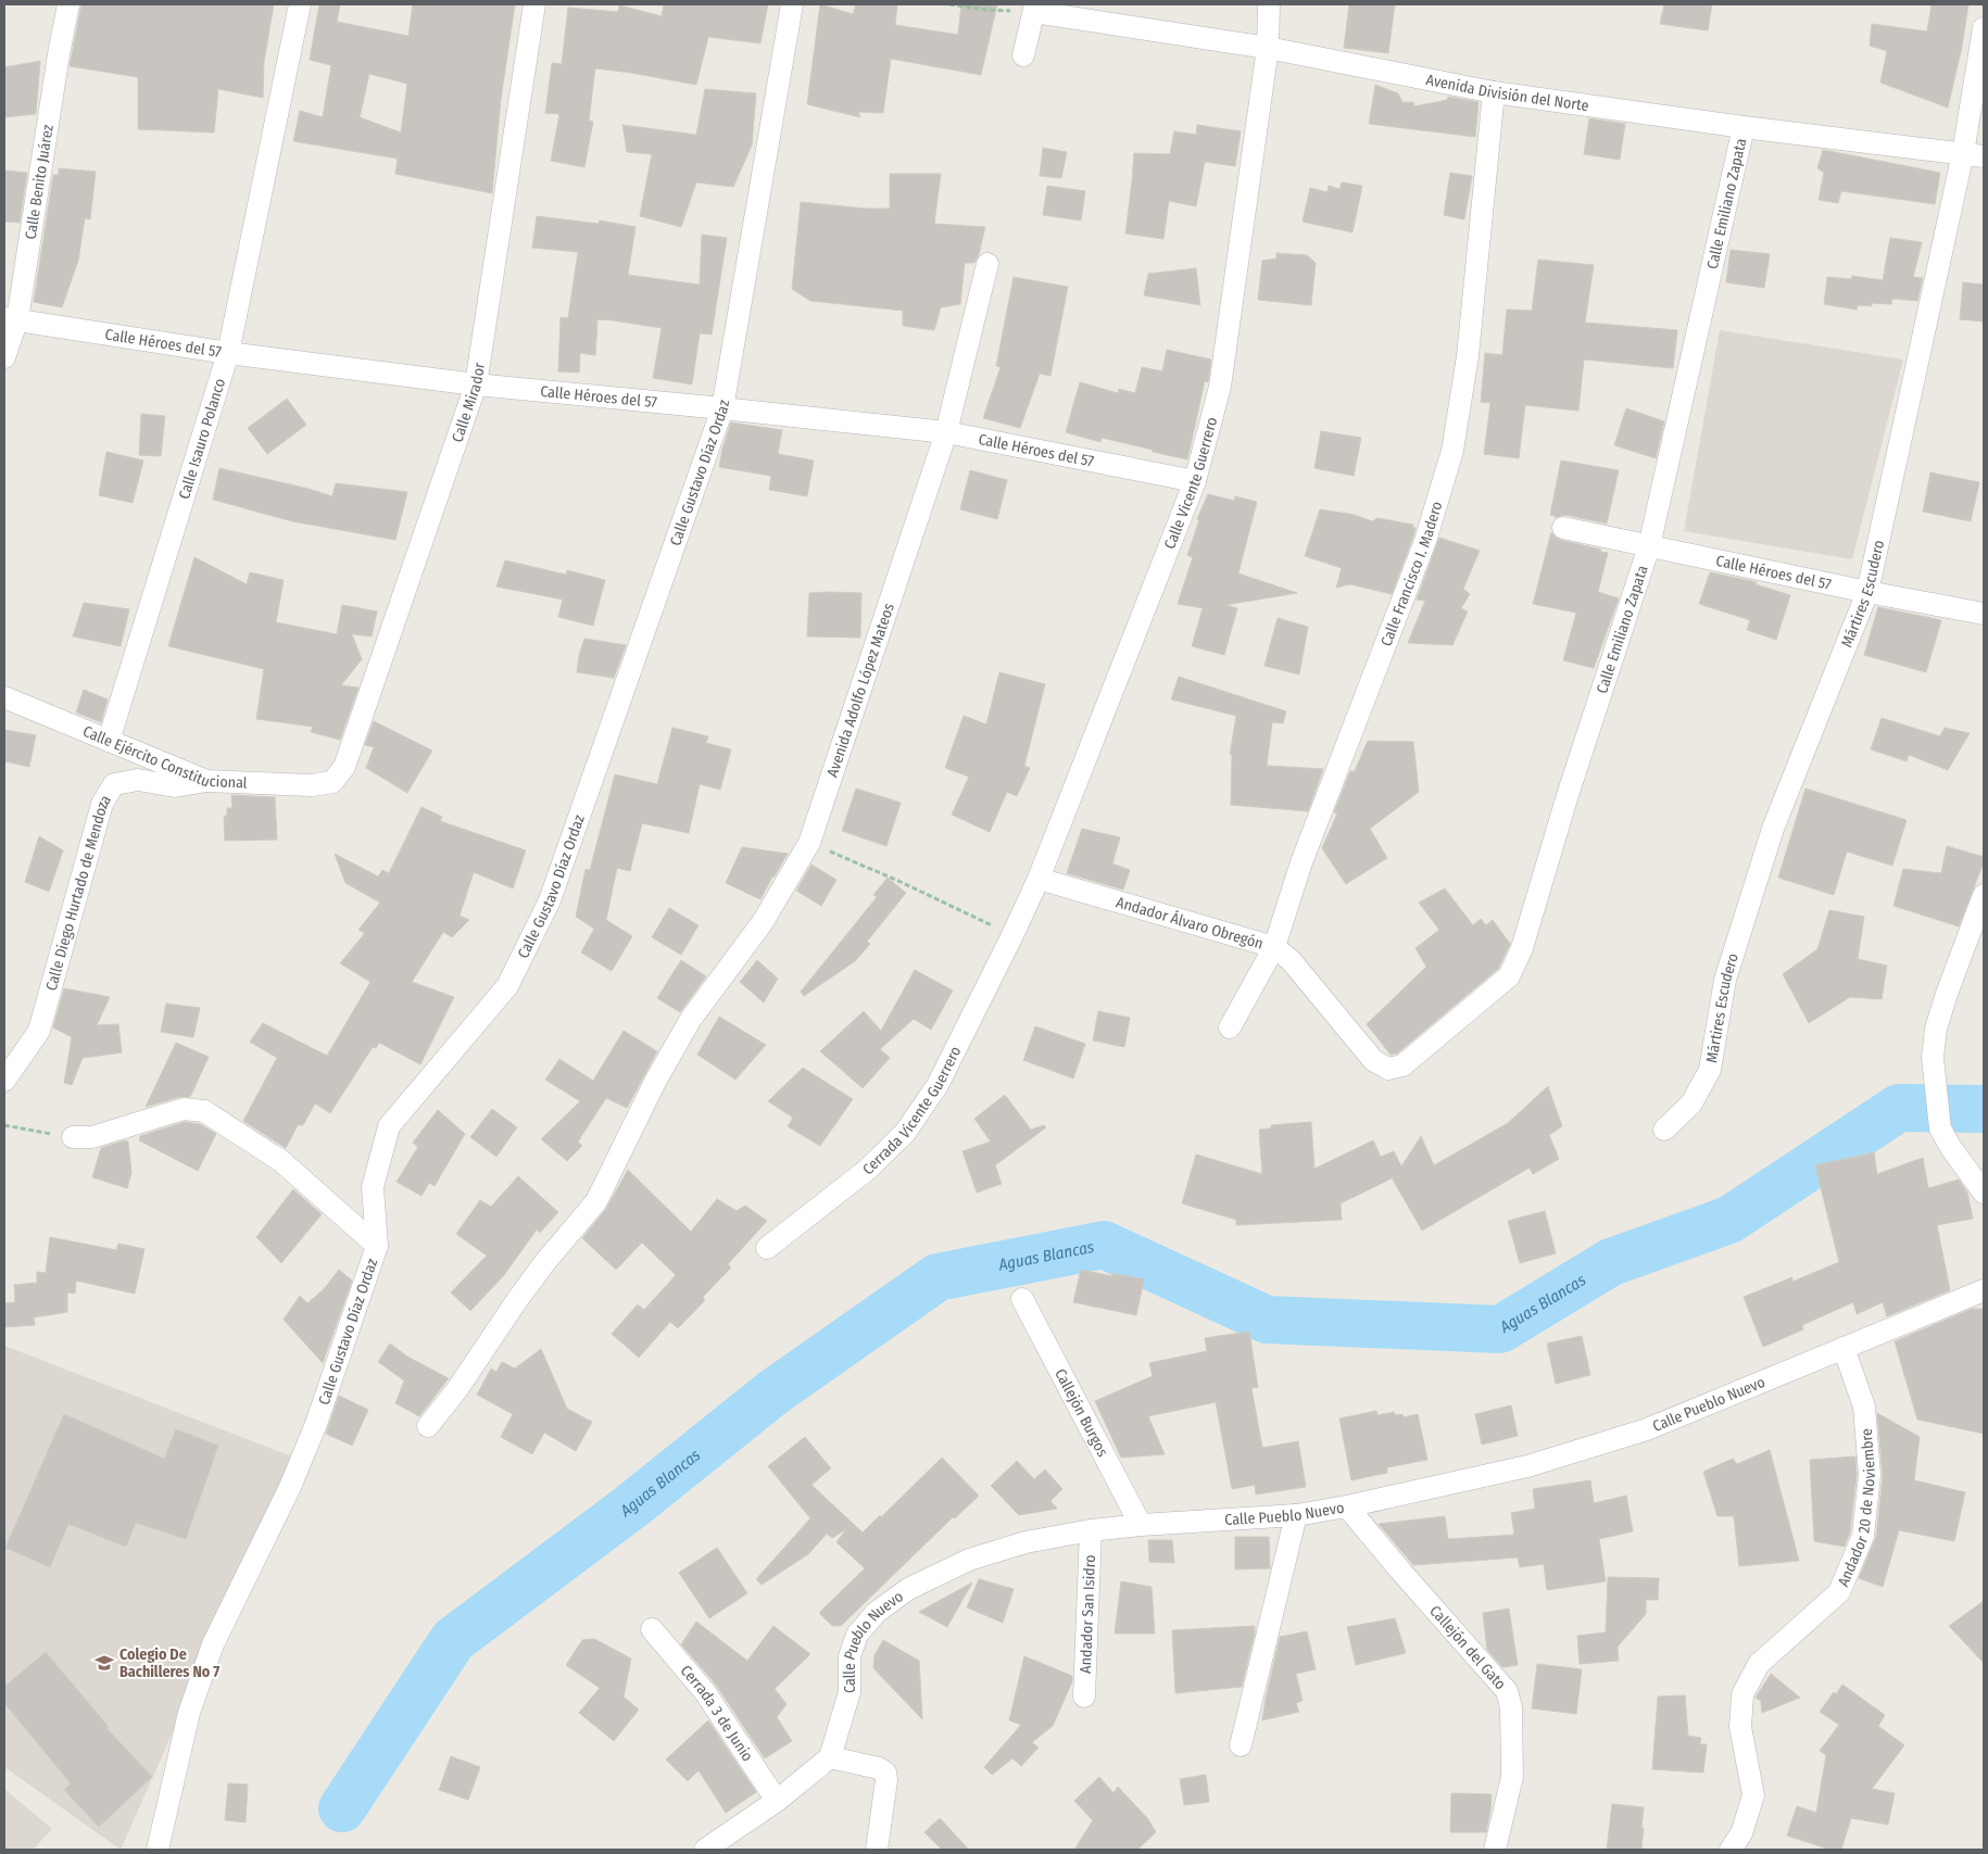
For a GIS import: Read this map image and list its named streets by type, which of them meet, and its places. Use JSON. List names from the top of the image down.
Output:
{
  "streets": {
    "street": [
      "Avenida División del Norte",
      "Calle Benito Juárez",
      "Calle Emiliano Zapata",
      "Calle Héroes del 57",
      "Calle Mirador",
      "Calle Isauro Polanco",
      "Calle Gustavo Díaz Ordaz",
      "Calle Vicente Guerrero",
      "Calle Francisco I. Madero",
      "Mártires Escudero",
      "Avenida Adolfo López Mateos",
      "Calle Ejército Constitucional",
      "Calle Diego Hurtado de Mendoza",
      "Andador Álvaro Obregón",
      "Cerrada Vicente Guerrero",
      "Calle Pueblo Nuevo",
      "Callejón Burgos",
      "Andador 20 de Noviembre",
      "Andador San Isidro",
      "Callejón del Gato",
      "Cerrada 3 de Junio"
    ]
  },
  "crossings": [
    ["Avenida División del Norte", "Calle Emiliano Zapata"],
    ["Avenida División del Norte", "Calle Vicente Guerrero"],
    ["Avenida División del Norte", "Calle Francisco I. Madero"],
    ["Avenida División del Norte", "Mártires Escudero"],
    ["Calle Benito Juárez", "Calle Héroes del 57"],
    ["Calle Emiliano Zapata", "Calle Héroes del 57"],
    ["Calle Emiliano Zapata", "Andador Álvaro Obregón"],
    ["Calle Héroes del 57", "Calle Mirador"],
    ["Calle Héroes del 57", "Calle Isauro Polanco"],
    ["Calle Héroes del 57", "Calle Gustavo Díaz Ordaz"],
    ["Calle Héroes del 57", "Calle Vicente Guerrero"],
    ["Calle Héroes del 57", "Mártires Escudero"],
    ["Calle Héroes del 57", "Avenida Adolfo López Mateos"],
    ["Calle Mirador", "Calle Ejército Constitucional"],
    ["Calle Isauro Polanco", "Calle Ejército Constitucional"],
    ["Calle Vicente Guerrero", "Andador Álvaro Obregón"],
    ["Calle Vicente Guerrero", "Cerrada Vicente Guerrero"],
    ["Calle Francisco I. Madero", "Andador Álvaro Obregón"],
    ["Calle Ejército Constitucional", "Calle Diego Hurtado de Mendoza"],
    ["Calle Pueblo Nuevo", "Callejón Burgos"],
    ["Calle Pueblo Nuevo", "Andador 20 de Noviembre"],
    ["Calle Pueblo Nuevo", "Andador San Isidro"],
    ["Calle Pueblo Nuevo", "Callejón del Gato"]
  ],
  "water": ["Aguas Blancas"],
  "places": {
    "school or university": ["Colegio De Bachilleres No 7"]
  }
}
